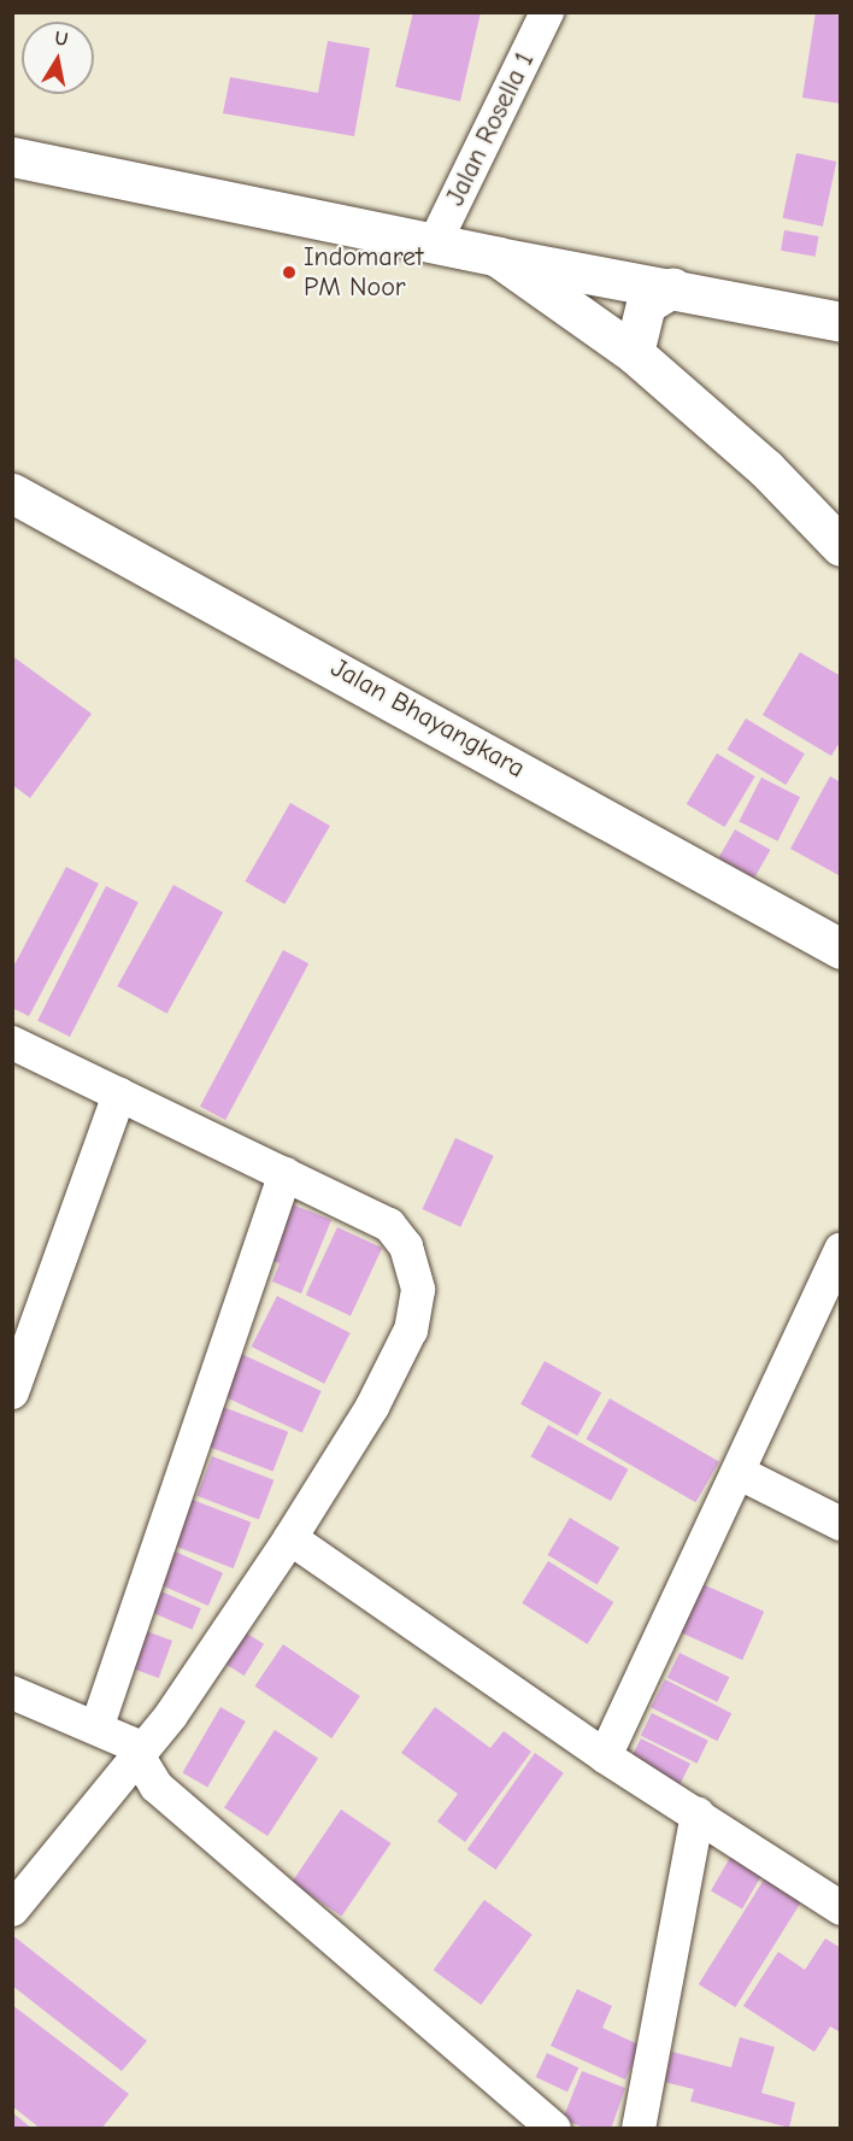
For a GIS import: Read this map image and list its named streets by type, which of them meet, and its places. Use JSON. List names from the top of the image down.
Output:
{
  "streets": {
    "main road": ["Jalan Bhayangkara"],
    "street": ["Jalan Rosella 1"]
  },
  "places": ["Indomaret PM Noor"],
  "north": "top"
}
